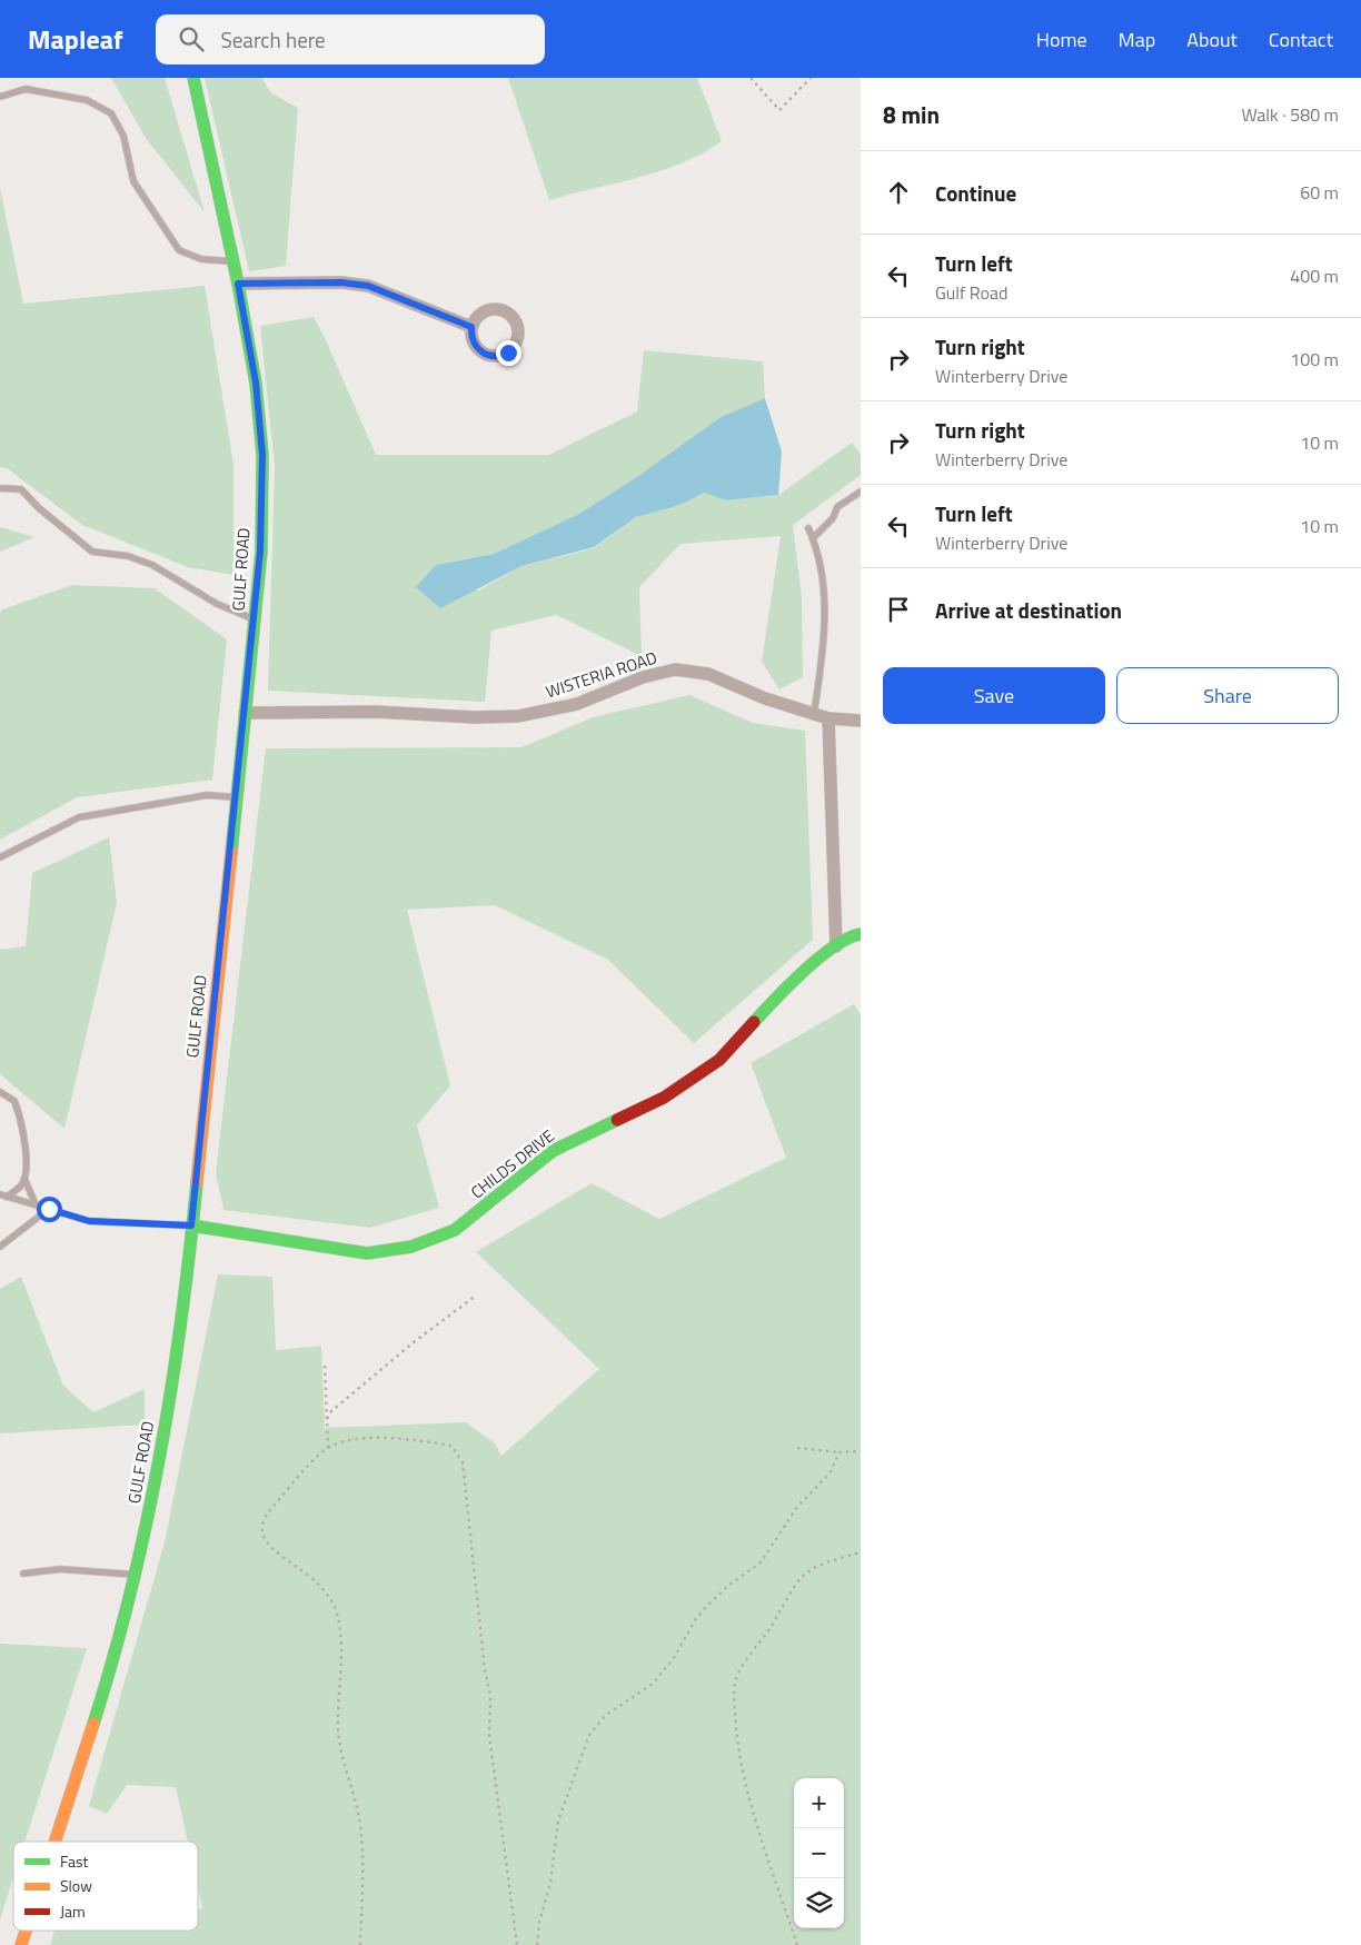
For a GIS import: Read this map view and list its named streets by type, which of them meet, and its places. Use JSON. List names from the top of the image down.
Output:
{
  "streets": {
    "street": ["GULF ROAD", "WISTERIA ROAD", "CHILDS DRIVE"]
  },
  "crossings": [
    ["GULF ROAD", "WISTERIA ROAD"],
    ["GULF ROAD", "CHILDS DRIVE"]
  ],
  "legend": ["Fast", "Slow", "Jam"],
  "page": {
    "header": "Mapleaf",
    "search": "Search here",
    "nav": [
      "Home",
      "Map",
      "About",
      "Contact"
    ],
    "heading": ["8 min", "Walk · 580 m"],
    "list": [
      ["Continue", "60 m"],
      ["Turn left", "Gulf Road", "400 m"],
      ["Turn right", "Winterberry Drive", "100 m"],
      ["Turn right", "Winterberry Drive", "10 m"],
      ["Turn left", "Winterberry Drive", "10 m"],
      "Arrive at destination"
    ],
    "buttons": ["Save", "Share"],
    "map_buttons": ["+", "−"]
  }
}
